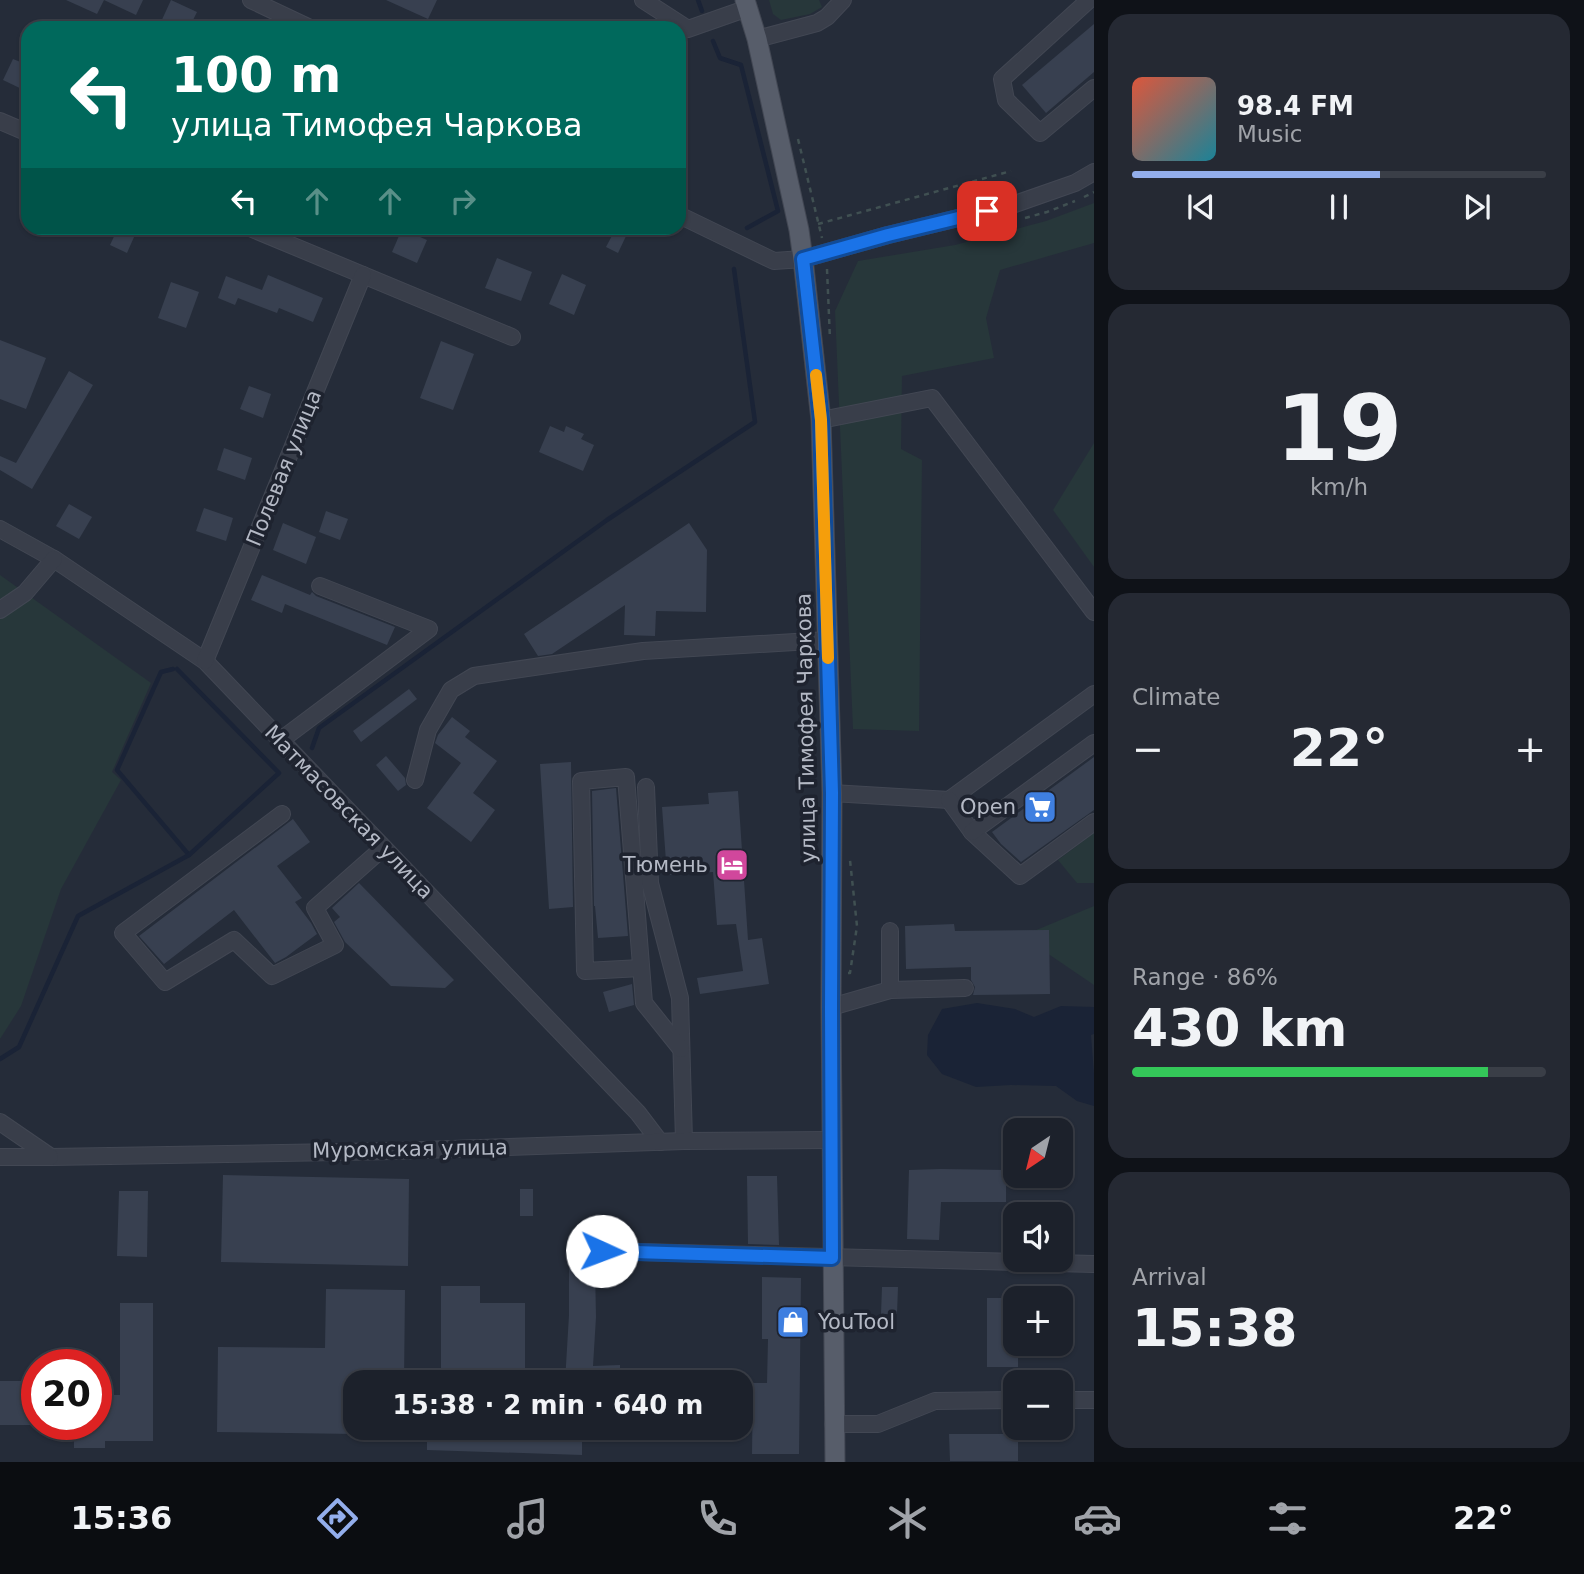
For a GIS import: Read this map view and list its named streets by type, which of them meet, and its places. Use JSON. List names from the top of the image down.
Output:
{
  "streets": {
    "main road": ["улица Тимофея Чаркова"],
    "street": ["Полевая улица", "Матмасовская улица", "Муромская улица"]
  },
  "crossings": [
    ["Полевая улица", "Матмасовская улица"],
    ["улица Тимофея Чаркова", "Муромская улица"],
    ["Матмасовская улица", "Муромская улица"]
  ],
  "places": {
    "supermarket": ["Open"],
    "hotel": ["Тюмень"],
    "shop": ["YouTool"]
  },
  "north": "bottom left",
  "page": {
    "turn": ["100 m", "улица Тимофея Чаркова"],
    "song": ["98.4 FM", "Music"],
    "tile": [
      ["19", "km/h"],
      "Climate",
      ["Range · 86%", "430 km"],
      ["Arrival", "15:38"]
    ],
    "heat": ["−", "22°", "+"],
    "map_buttons": ["+", "−"],
    "limit": "20",
    "trip": "15:38 · 2 min · 640 m",
    "tabs": ["15:36", "22°"]
  }
}
